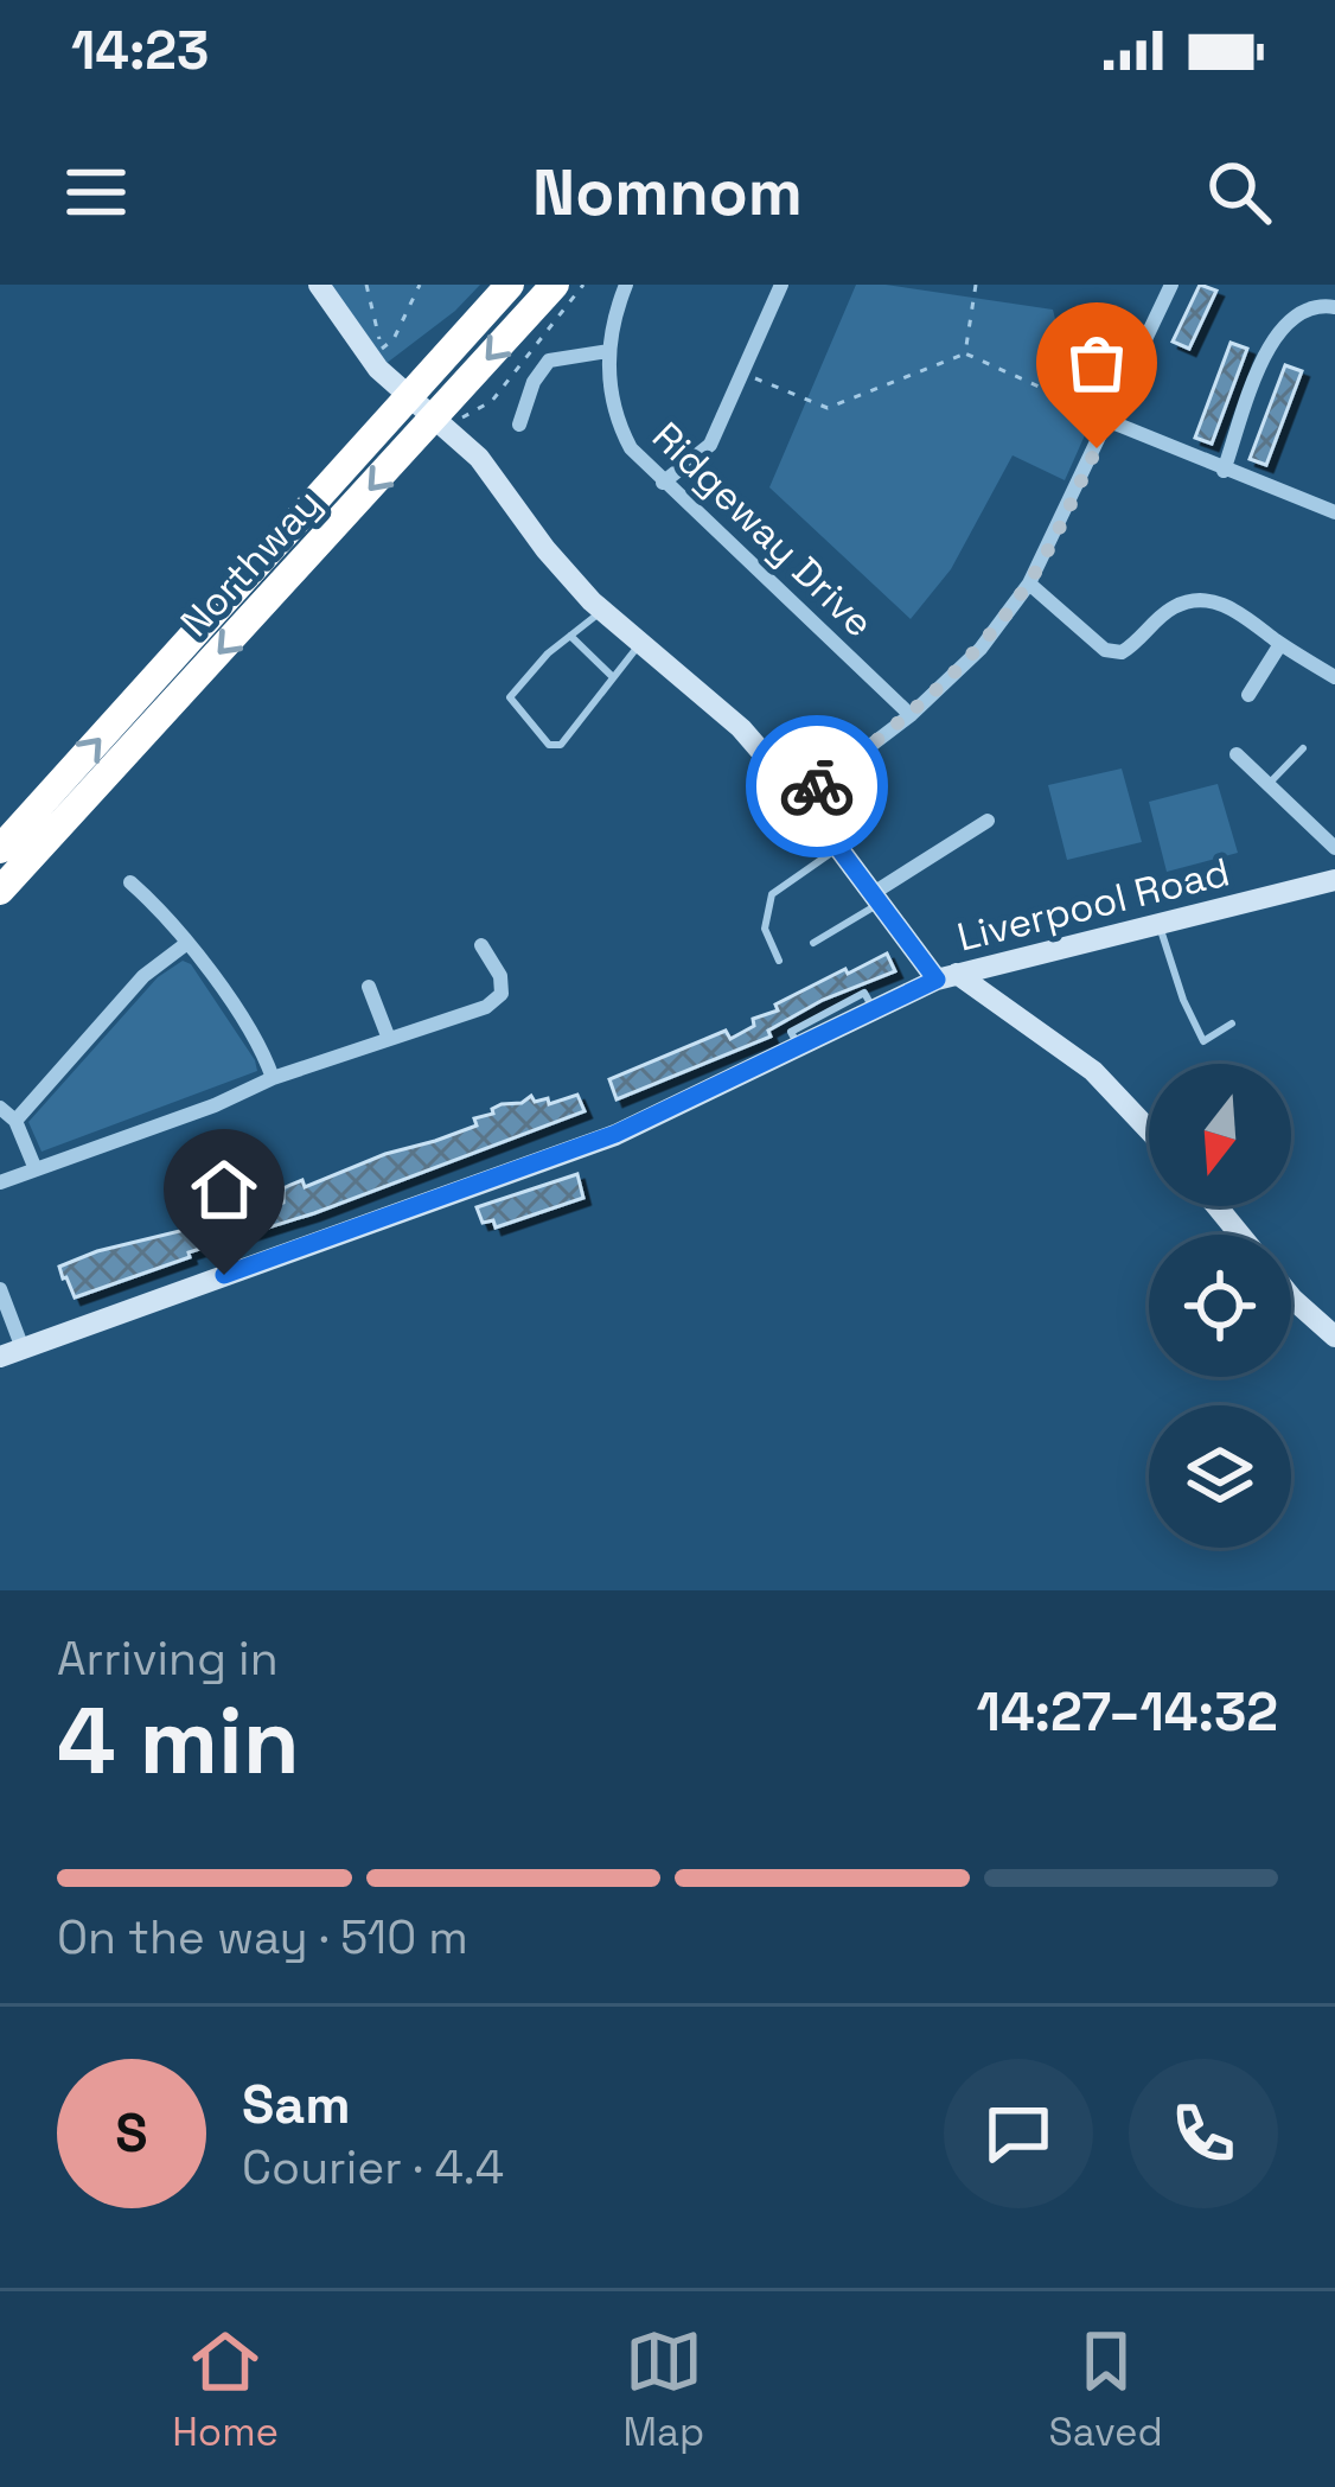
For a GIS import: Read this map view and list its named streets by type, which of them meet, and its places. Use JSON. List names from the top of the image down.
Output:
{
  "streets": {
    "highway": ["Northway"],
    "street": ["Ridgeway Drive", "Liverpool Road"]
  },
  "north": "bottom",
  "page": {
    "status": "14:23",
    "header": "Nomnom",
    "heading": ["4 min", "Arriving in", "14:27–14:32"],
    "panel": ["Sam", "Courier · 4.4"],
    "bar": "On the way · 510 m",
    "round": "S",
    "tabs": ["Home", "Map", "Saved"]
  }
}
